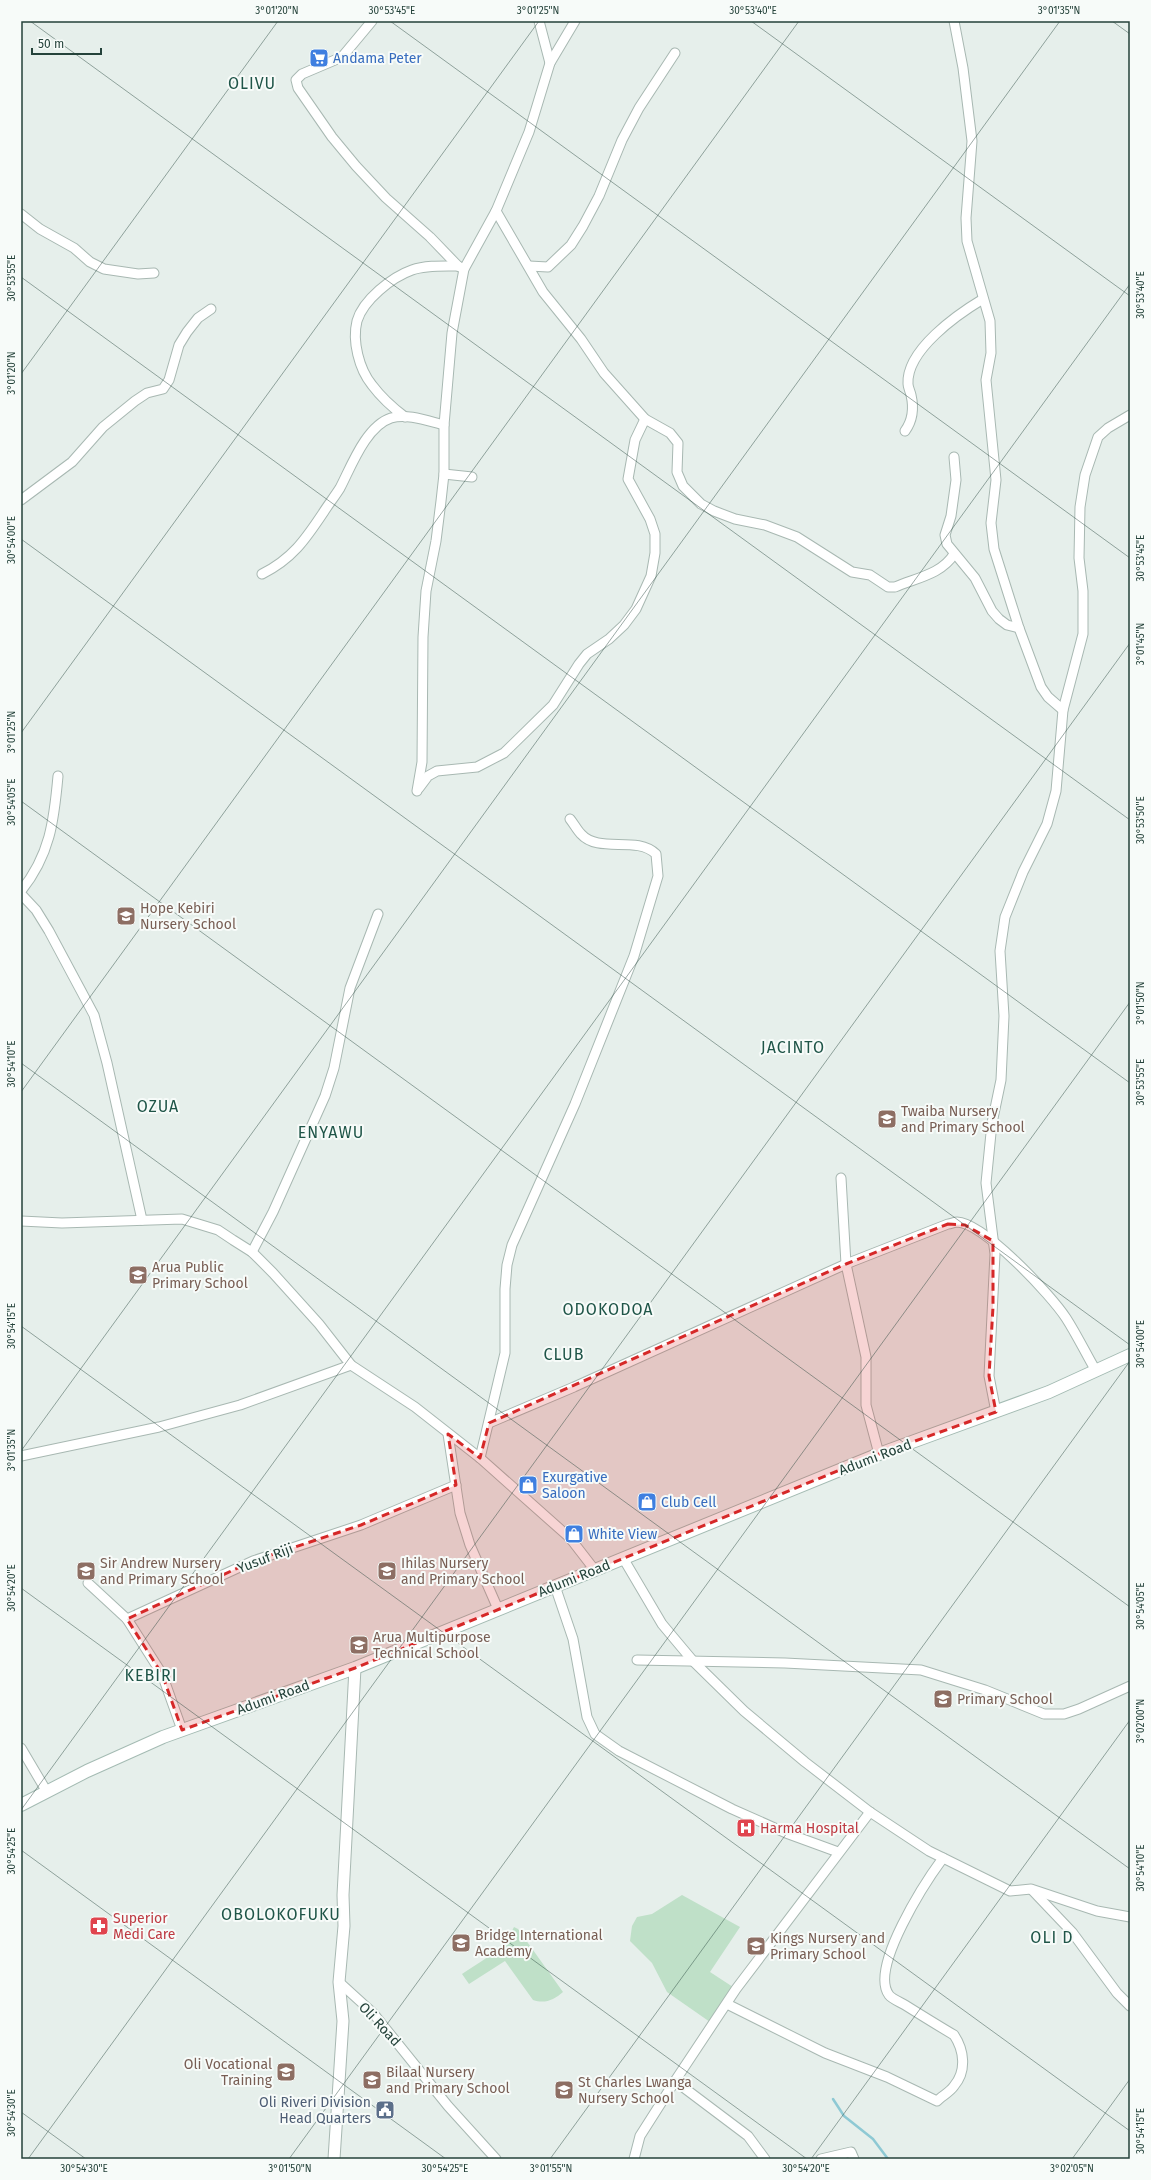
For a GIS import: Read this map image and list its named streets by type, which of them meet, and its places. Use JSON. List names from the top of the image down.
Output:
{
  "streets": {
    "main road": ["Adumi Road"],
    "street": ["Yusuf Riji", "Oli Road"]
  },
  "districts": [
    "OLIVU",
    "JACINTO",
    "OZUA",
    "ENYAWU",
    "ODOKODOA",
    "CLUB",
    "KEBIRI",
    "OBOLOKOFUKU",
    "OLI D"
  ],
  "places": {
    "supermarket": ["Andama Peter"],
    "school or university": [
      "Hope Kebiri Nursery School",
      "Twaiba Nursery and Primary School",
      "Arua Public Primary School",
      "Sir Andrew Nursery and Primary School",
      "Ihilas Nursery and Primary School",
      "Arua Multipurpose Technical School",
      "Primary School",
      "Bridge International Academy",
      "Kings Nursery and Primary School",
      "Oli Vocational Training",
      "Bilaal Nursery and Primary School",
      "St Charles Lwanga Nursery School"
    ],
    "shop": ["Exurgative Saloon", "Club Cell", "White View"],
    "hospital": ["Harma Hospital"],
    "pharmacy": ["Superior Medi Care"],
    "public building": ["Oli Riveri Division Head Quarters"]
  },
  "scale_bar": "50 m",
  "coordinates": [
    "3°01'20\"N",
    "30°53'45\"E",
    "3°01'25\"N",
    "30°53'40\"E",
    "3°01'35\"N",
    "30°53'55\"E",
    "30°54'00\"E",
    "3°01'45\"N",
    "30°54'05\"E",
    "30°53'50\"E",
    "3°01'50\"N",
    "30°54'10\"E",
    "30°54'15\"E",
    "30°54'20\"E",
    "3°02'00\"N",
    "30°54'25\"E",
    "30°54'30\"E",
    "3°01'55\"N",
    "3°02'05\"N"
  ]
}
